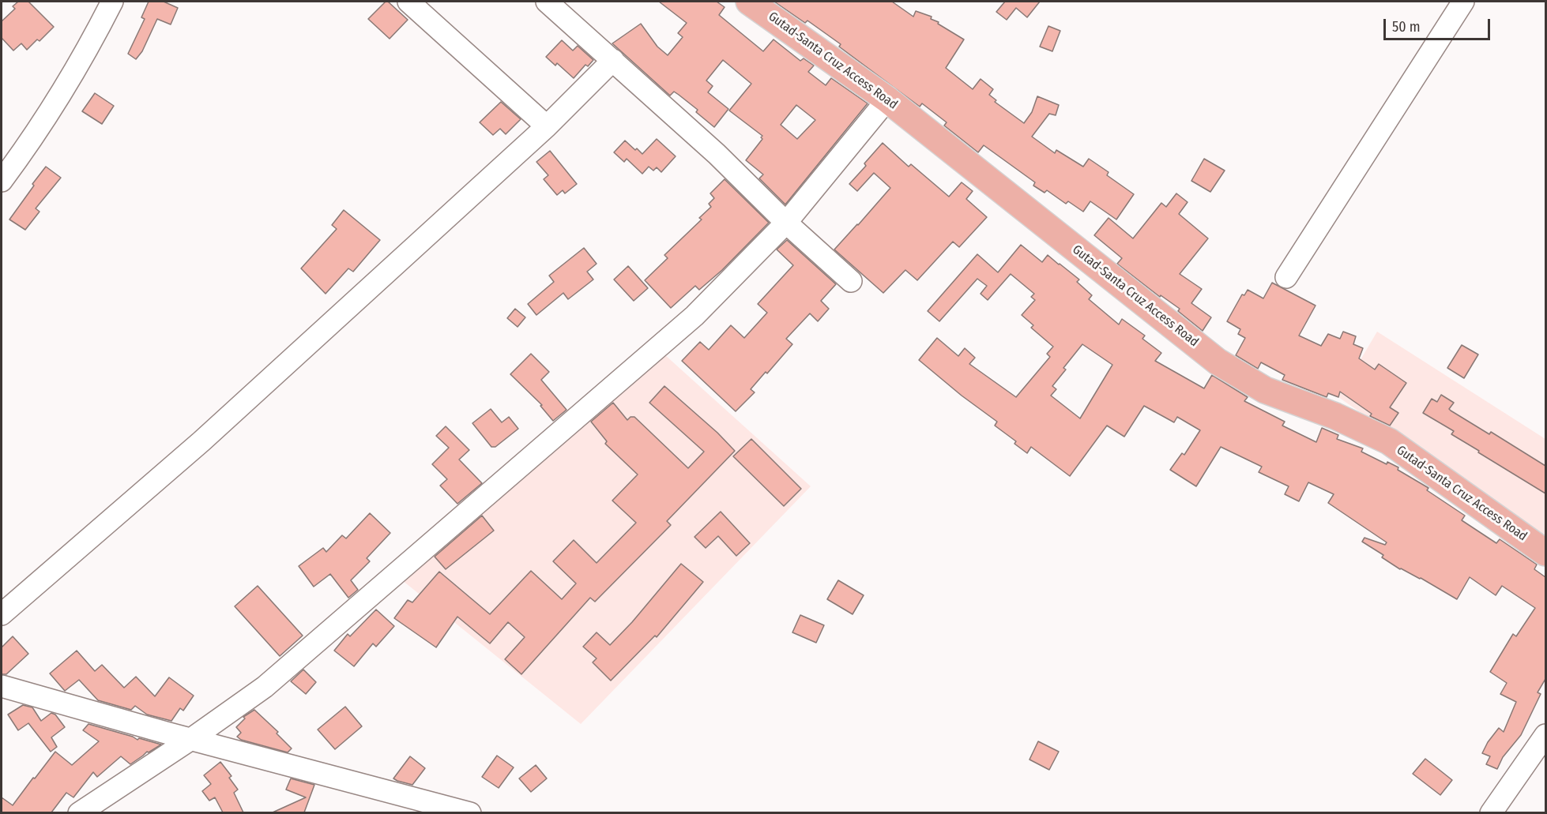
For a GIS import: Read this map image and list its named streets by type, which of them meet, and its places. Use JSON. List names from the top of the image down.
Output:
{
  "streets": {
    "main road": ["Gutad-Santa Cruz Access Road"]
  },
  "scale_bar": "50 m"
}
